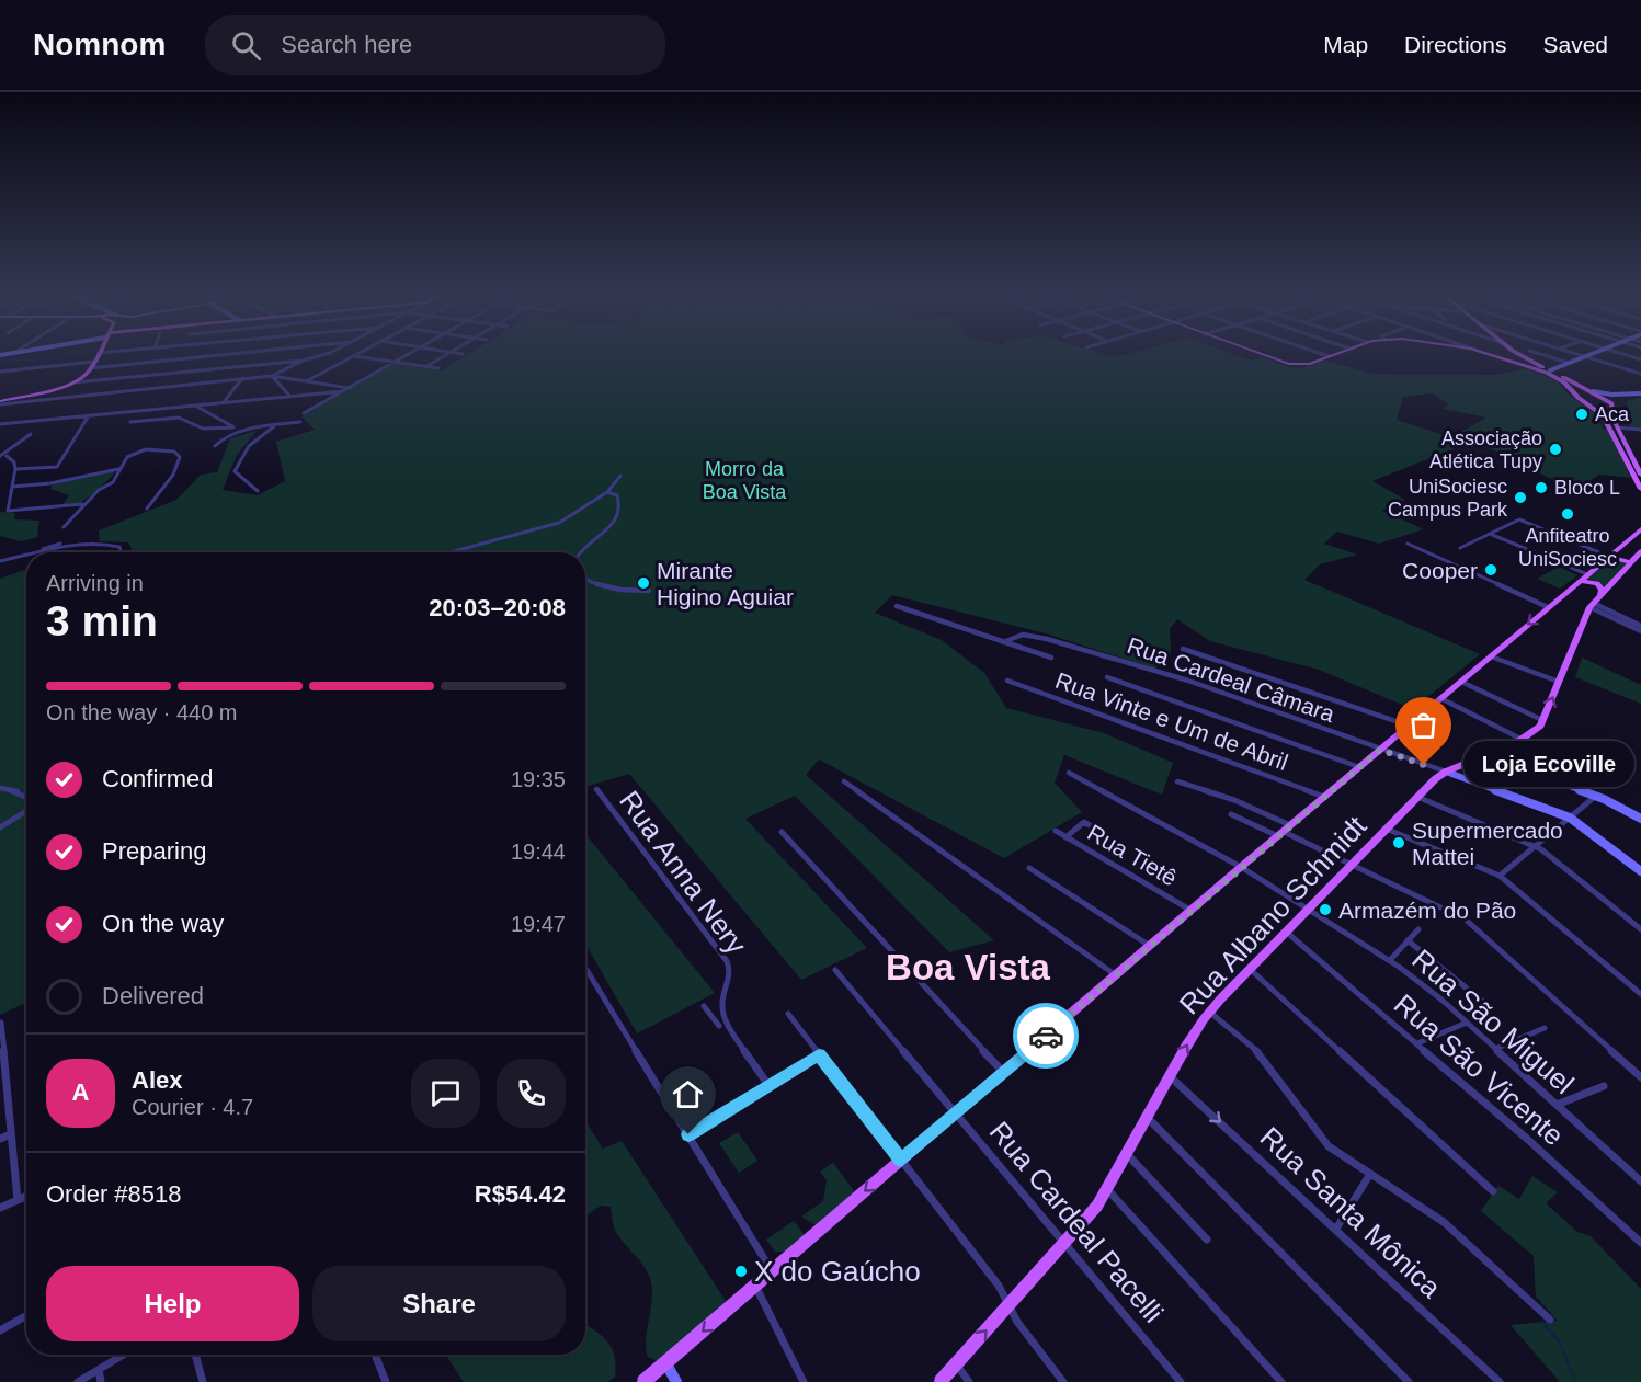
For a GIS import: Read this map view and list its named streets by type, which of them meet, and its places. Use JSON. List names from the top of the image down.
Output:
{
  "streets": {
    "main road": ["Rua Albano Schmidt"],
    "street": [
      "Rua Cardeal Câmara",
      "Rua Vinte e Um de Abril",
      "Rua Tietê",
      "Rua Anna Nery",
      "Rua São Miguel",
      "Rua São Vicente",
      "Rua Santa Mônica",
      "Rua Cardeal Pacelli"
    ]
  },
  "crossings": [
    ["Rua Cardeal Câmara", "Rua Albano Schmidt"],
    ["Rua Albano Schmidt", "Rua São Miguel"],
    ["Rua Albano Schmidt", "Rua São Vicente"],
    ["Rua Albano Schmidt", "Rua Santa Mônica"],
    ["Rua Albano Schmidt", "Rua Cardeal Pacelli"]
  ],
  "one_way": ["Rua Santa Mônica"],
  "districts": ["Boa Vista"],
  "parks": ["Morro da Boa Vista"],
  "places": [
    "Aca",
    "Associação Atlética Tupy",
    "Bloco L",
    "UniSociesc Campus Park",
    "Anfiteatro UniSociesc",
    "Cooper",
    "Mirante Higino Aguiar",
    "Loja Ecoville",
    "Supermercado Mattei",
    "Armazém do Pão",
    "X do Gaúcho"
  ],
  "page": {
    "header": "Nomnom",
    "search": "Search here",
    "nav": ["Map", "Directions", "Saved"],
    "heading": ["3 min", "Arriving in", "20:03–20:08"],
    "panel": [
      "Alex",
      "Courier · 4.7",
      "Order #8518",
      "R$54.42"
    ],
    "bar": "On the way · 440 m",
    "bubble": "Loja Ecoville",
    "list": [
      ["Confirmed", "19:35"],
      ["Preparing", "19:44"],
      ["On the way", "19:47"],
      "Delivered"
    ],
    "round": "A",
    "buttons": ["Help", "Share"]
  }
}
